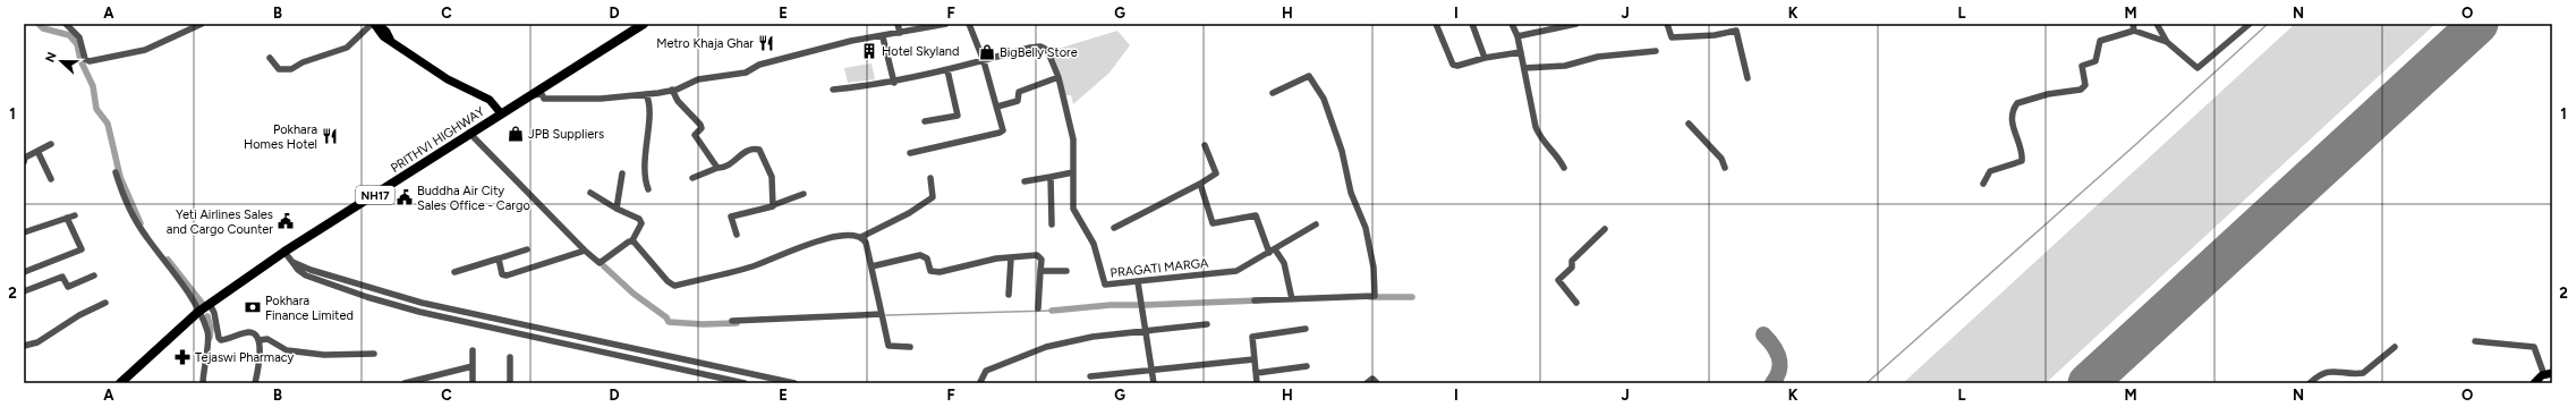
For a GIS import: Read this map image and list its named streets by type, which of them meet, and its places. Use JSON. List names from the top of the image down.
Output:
{
  "streets": {
    "highway": ["PRITHVI HIGHWAY", "NH17"],
    "street": ["PRAGATI MARGA"]
  },
  "places": {
    "restaurant": ["Metro Khaja Ghar", "Pokhara Homes Hotel"],
    "building": ["Hotel Skyland"],
    "shop": ["BigBelly Store", "JPB Suppliers"],
    "public building": ["Buddha Air City Sales Office - Cargo", "Yeti Airlines Sales and Cargo Counter"],
    "bank": ["Pokhara Finance Limited"],
    "pharmacy": ["Tejaswi Pharmacy"]
  },
  "north": "left",
  "grid": {
    "columns": [
      "A",
      "B",
      "C",
      "D",
      "E",
      "F",
      "G",
      "H",
      "I",
      "J",
      "K",
      "L",
      "M",
      "N",
      "O"
    ],
    "rows": ["1", "2"]
  }
}
